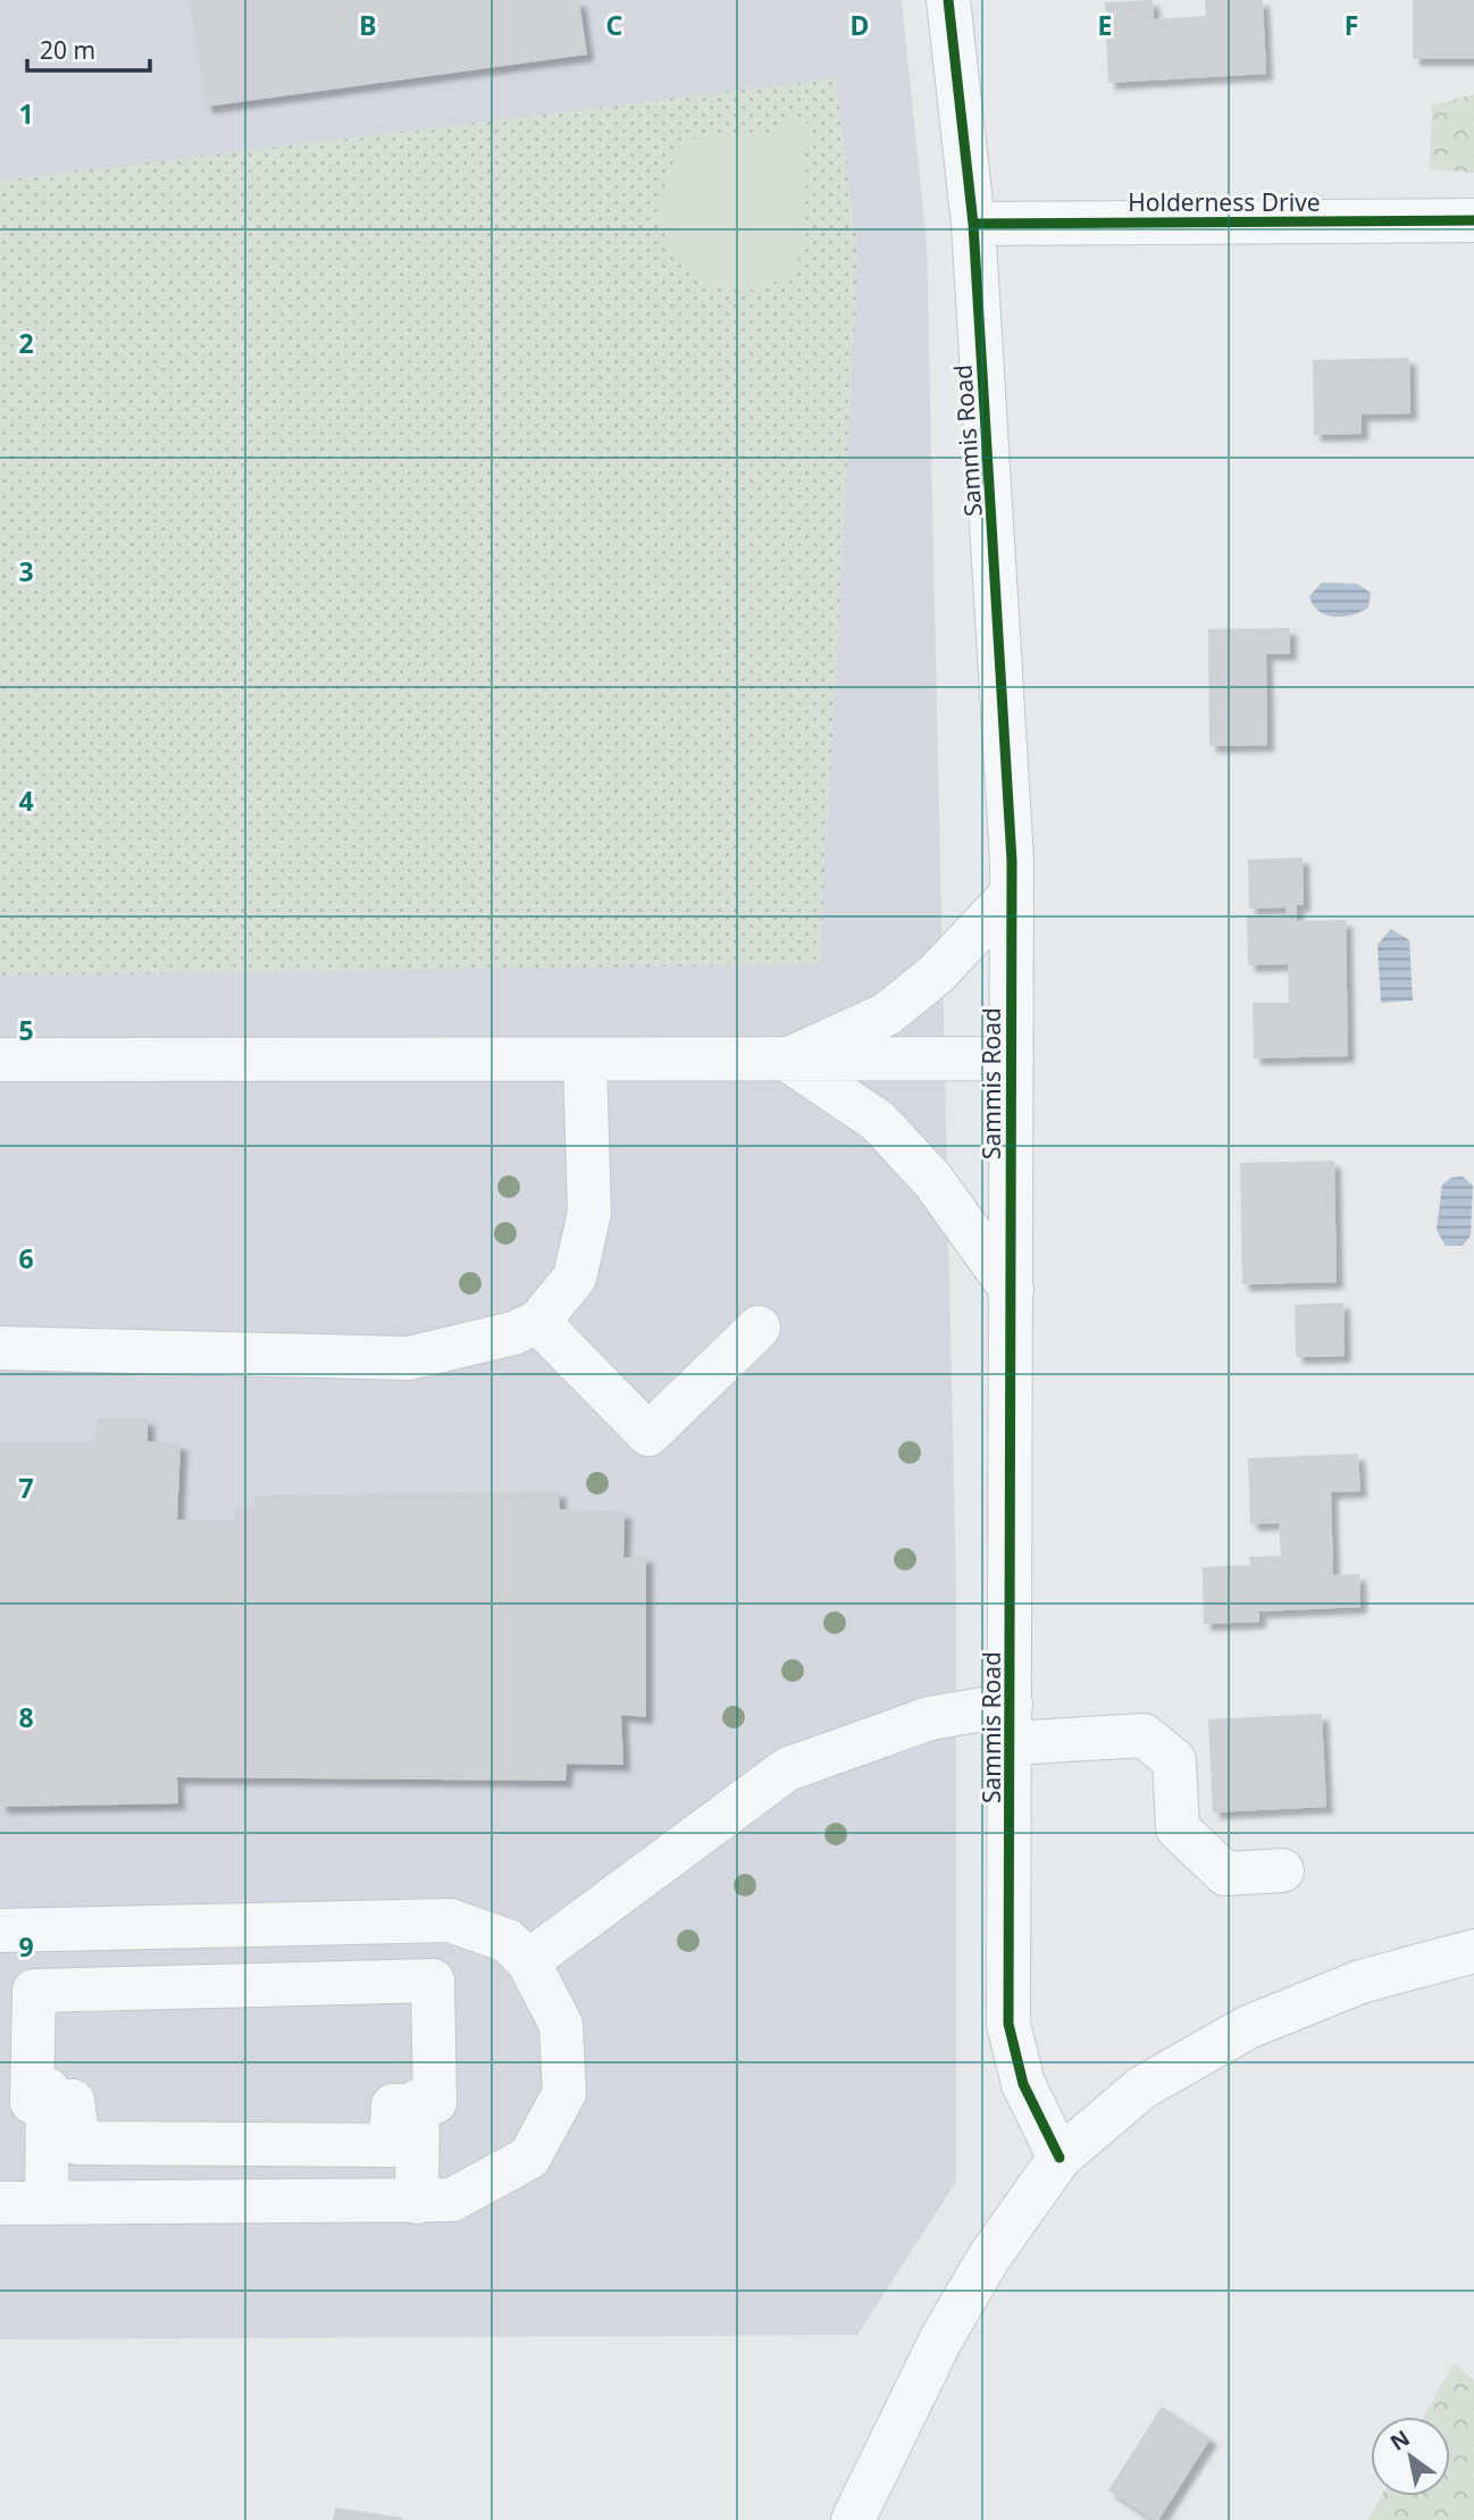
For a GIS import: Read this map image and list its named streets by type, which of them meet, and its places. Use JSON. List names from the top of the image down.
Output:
{
  "streets": {
    "street": ["Holderness Drive", "Sammis Road"]
  },
  "crossings": [
    ["Holderness Drive", "Sammis Road"]
  ],
  "scale_bar": "20 m",
  "north": "top left",
  "grid": {
    "columns": [
      "B",
      "C",
      "D",
      "E",
      "F"
    ],
    "rows": [
      "1",
      "2",
      "3",
      "4",
      "5",
      "6",
      "7",
      "8",
      "9"
    ]
  }
}
